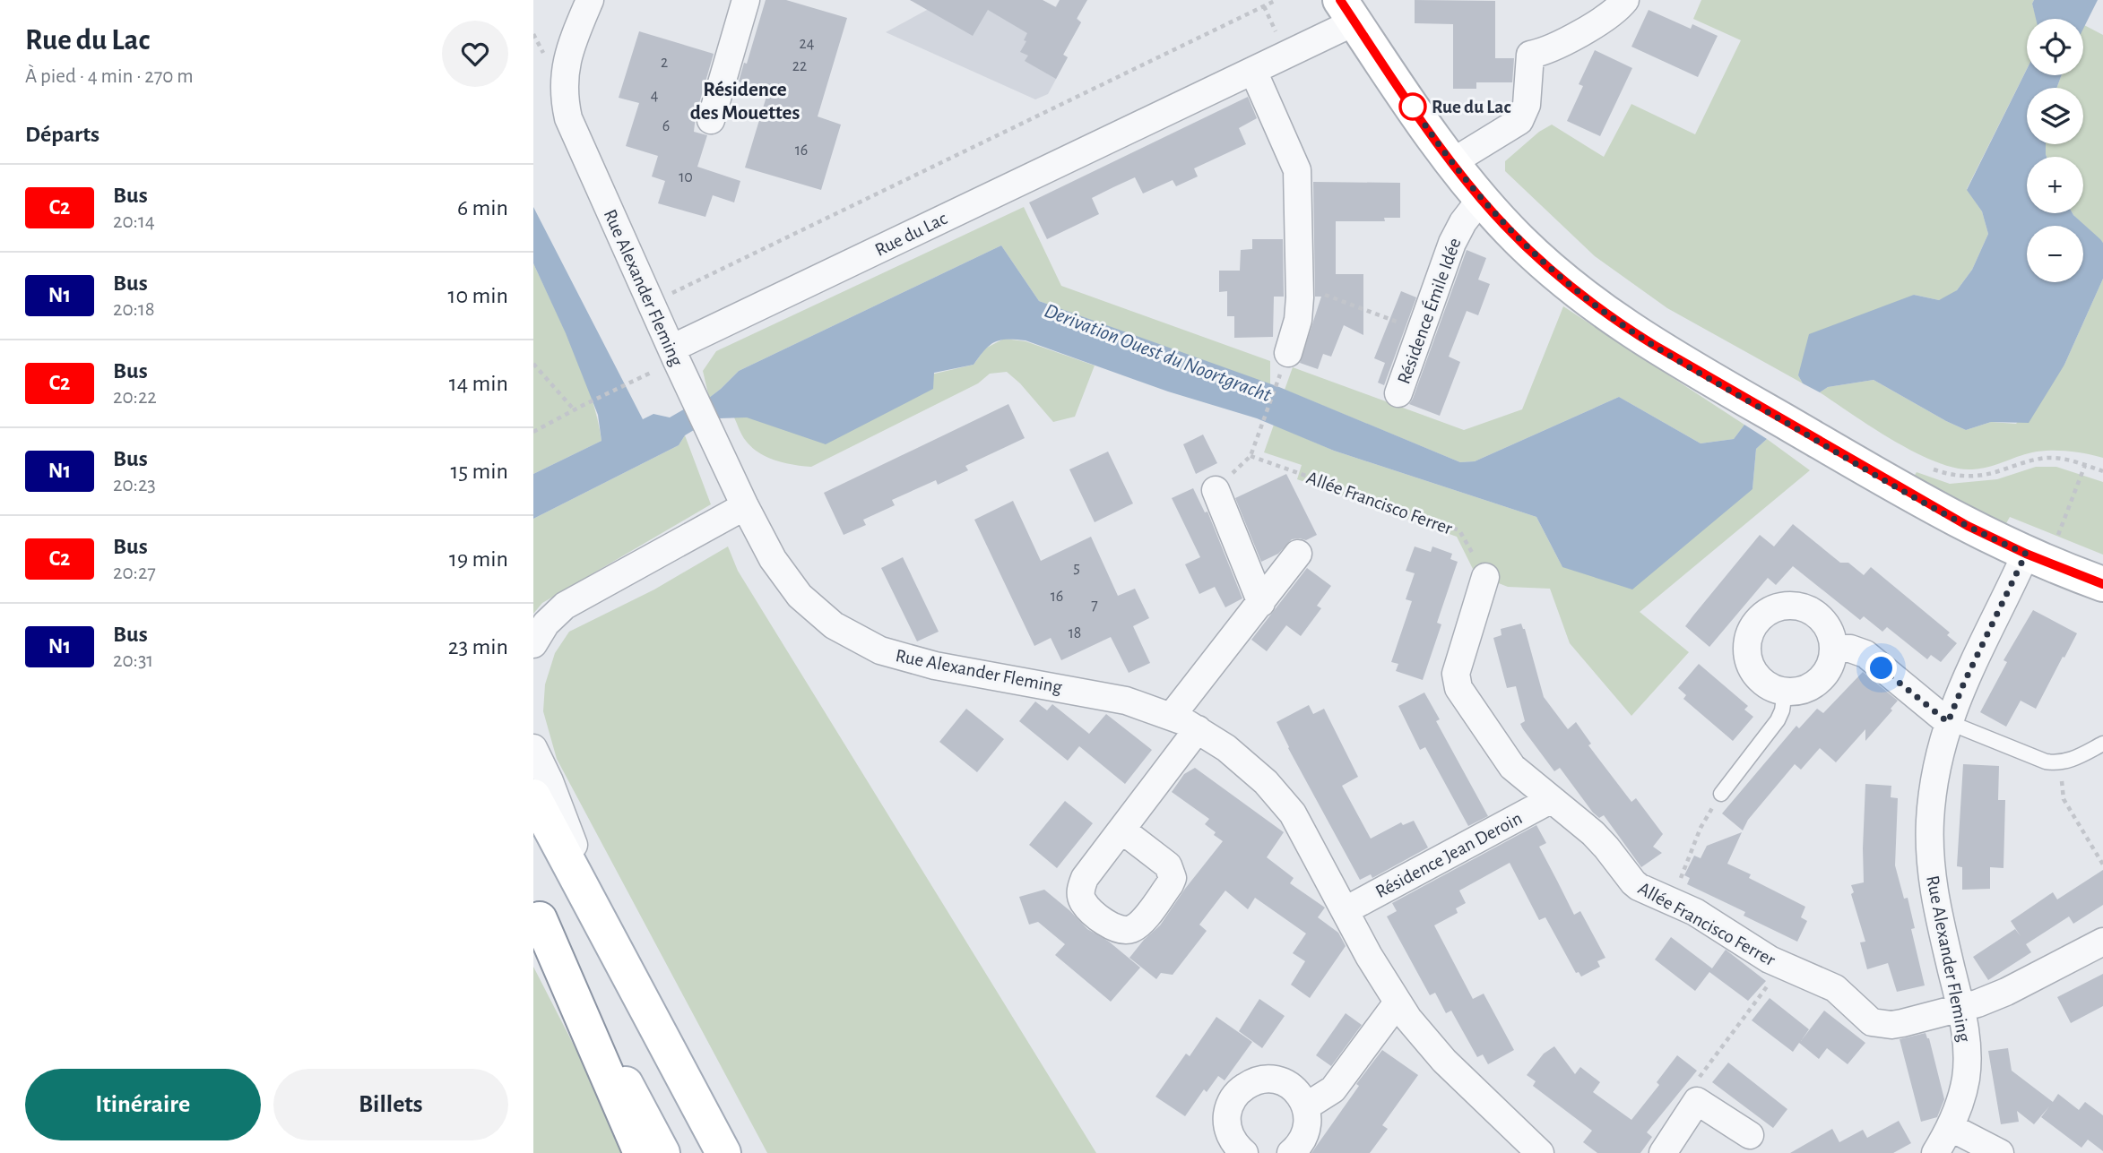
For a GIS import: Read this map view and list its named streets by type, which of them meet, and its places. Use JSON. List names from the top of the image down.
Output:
{
  "streets": {
    "street": [
      "Rue du Lac",
      "Rue Alexander Fleming",
      "Résidence Émile Idée",
      "Allée Francisco Ferrer",
      "Résidence Jean Deroin"
    ]
  },
  "crossings": [
    ["Rue du Lac", "Rue Alexander Fleming"],
    ["Rue Alexander Fleming", "Allée Francisco Ferrer"],
    ["Rue Alexander Fleming", "Résidence Jean Deroin"],
    ["Allée Francisco Ferrer", "Résidence Jean Deroin"]
  ],
  "districts": ["Résidence des Mouettes"],
  "water": ["Derivation Ouest du Noortgracht"],
  "places": ["Rue du Lac"],
  "lines": ["bus line C2"],
  "house_numbers": [
    "24",
    "2",
    "22",
    "4",
    "6",
    "16",
    "10",
    "5",
    "16",
    "7",
    "18"
  ],
  "page": {
    "heading": [
      ["Rue du Lac", "À pied · 4 min · 270 m"],
      "Départs"
    ],
    "map_buttons": ["+", "−"],
    "list": [
      {
        "mark": "C2",
        "name": "Bus",
        "note": "20:14",
        "value": "6 min"
      },
      {
        "mark": "N1",
        "name": "Bus",
        "note": "20:18",
        "value": "10 min"
      },
      {
        "mark": "C2",
        "name": "Bus",
        "note": "20:22",
        "value": "14 min"
      },
      {
        "mark": "N1",
        "name": "Bus",
        "note": "20:23",
        "value": "15 min"
      },
      {
        "mark": "C2",
        "name": "Bus",
        "note": "20:27",
        "value": "19 min"
      },
      {
        "mark": "N1",
        "name": "Bus",
        "note": "20:31",
        "value": "23 min"
      }
    ],
    "buttons": ["Itinéraire", "Billets"]
  }
}
